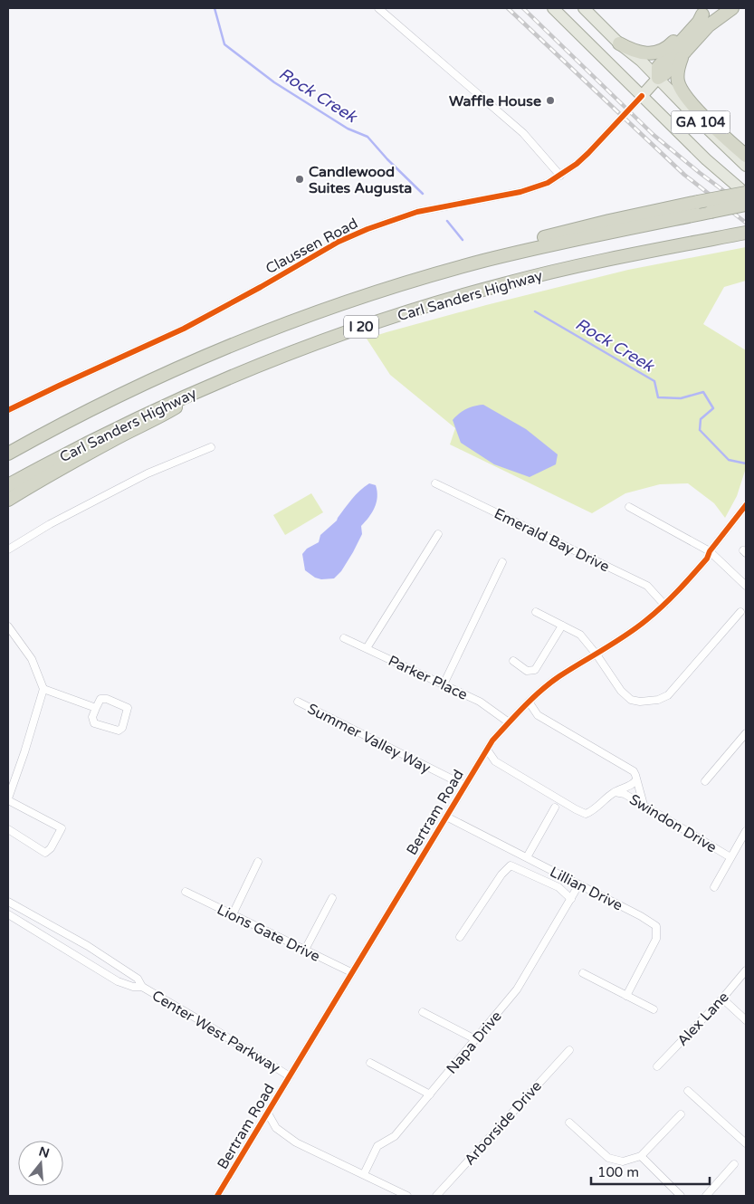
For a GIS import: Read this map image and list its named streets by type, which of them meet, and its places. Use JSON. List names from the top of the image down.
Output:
{
  "streets": {
    "highway": ["Carl Sanders Highway", "I 20"],
    "main road": ["GA 104"],
    "street": [
      "Claussen Road",
      "Emerald Bay Drive",
      "Parker Place",
      "Summer Valley Way",
      "Bertram Road",
      "Swindon Drive",
      "Lillian Drive",
      "Lions Gate Drive",
      "Alex Lane",
      "Center West Parkway",
      "Napa Drive",
      "Arborside Drive"
    ]
  },
  "crossings": [
    ["GA 104", "Claussen Road"],
    ["Emerald Bay Drive", "Bertram Road"],
    ["Parker Place", "Bertram Road"],
    ["Summer Valley Way", "Bertram Road"],
    ["Bertram Road", "Lillian Drive"],
    ["Bertram Road", "Lions Gate Drive"],
    ["Bertram Road", "Center West Parkway"]
  ],
  "water": ["Rock Creek"],
  "places": ["Waffle House", "Candlewood Suites Augusta"],
  "scale_bar": "100 m",
  "north": "top"
}
